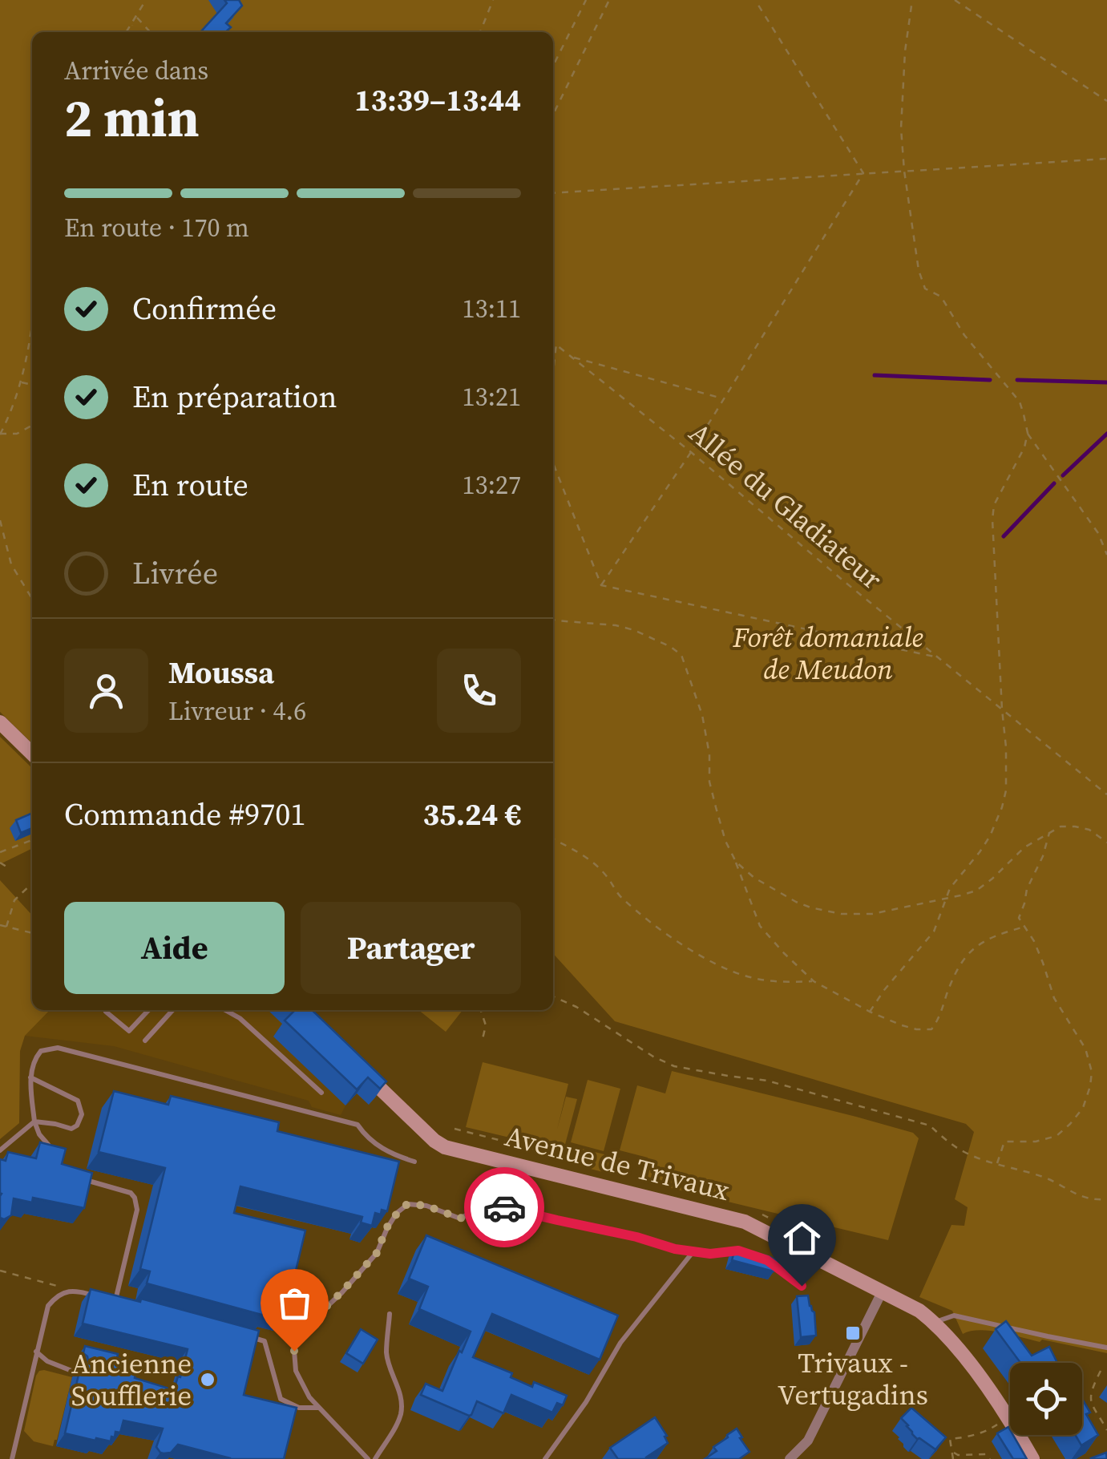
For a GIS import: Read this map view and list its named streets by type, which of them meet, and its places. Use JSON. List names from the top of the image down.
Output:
{
  "streets": {
    "main road": ["Avenue de Trivaux"],
    "path": ["Allée du Gladiateur"]
  },
  "parks": ["Forêt domaniale de Meudon"],
  "places": {
    "transit": ["Trivaux - Vertugadins"],
    "other": ["Ancienne Soufflerie"]
  },
  "page": {
    "heading": ["2 min", "Arrivée dans", "13:39–13:44"],
    "panel": [
      "Moussa",
      "Livreur · 4.6",
      "Commande #9701",
      "35.24 €"
    ],
    "bar": "En route · 170 m",
    "list": [
      ["Confirmée", "13:11"],
      ["En préparation", "13:21"],
      ["En route", "13:27"],
      "Livrée"
    ],
    "buttons": ["Aide", "Partager"]
  }
}
